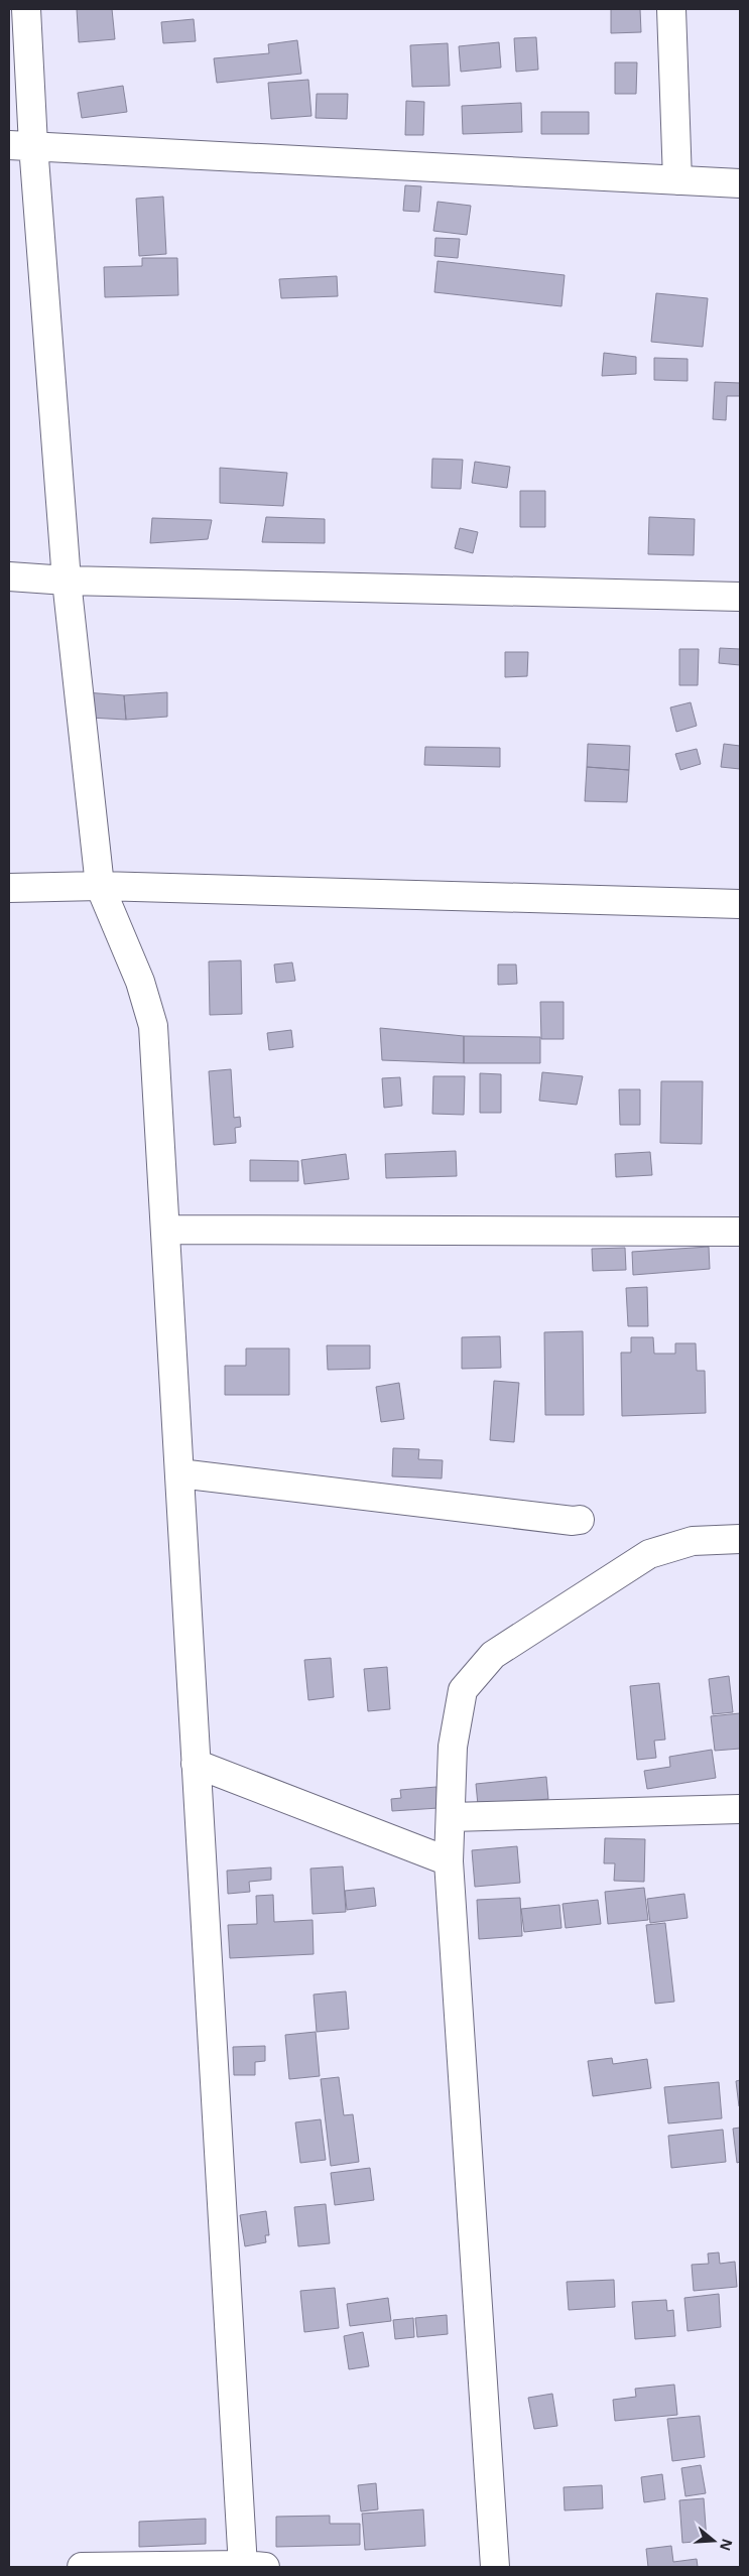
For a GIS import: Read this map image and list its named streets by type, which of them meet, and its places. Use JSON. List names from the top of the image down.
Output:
{
  "north": "right"
}
